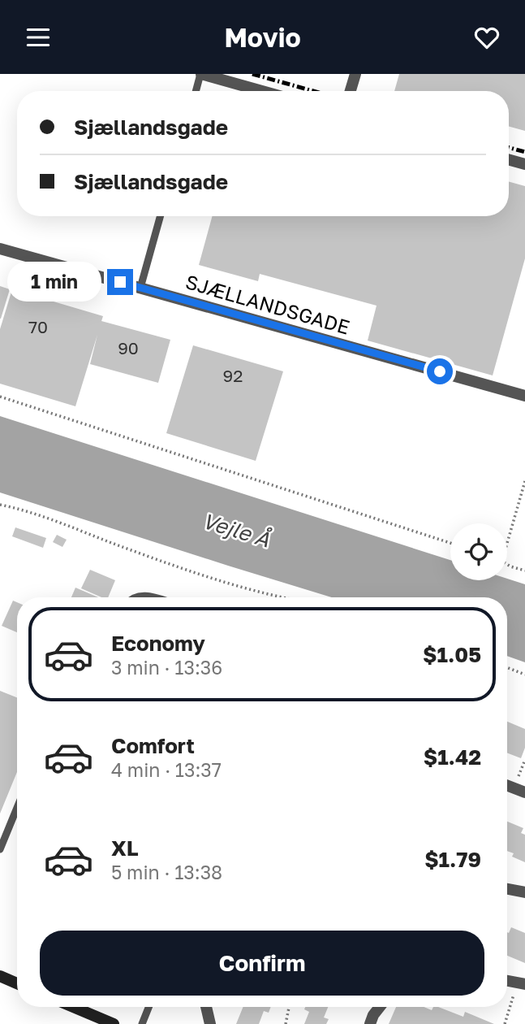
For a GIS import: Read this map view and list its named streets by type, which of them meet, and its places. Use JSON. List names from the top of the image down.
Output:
{
  "streets": {
    "street": ["SJÆLLANDSGADE"]
  },
  "water": ["Vejle Å"],
  "house_numbers": ["70", "90", "92"],
  "page": {
    "header": "Movio",
    "banner": ["Sjællandsgade", "Sjællandsgade"],
    "bubble": "1 min",
    "list": [
      {
        "name": "Economy",
        "note": "3 min · 13:36",
        "value": "$1.05"
      },
      {
        "name": "Comfort",
        "note": "4 min · 13:37",
        "value": "$1.42"
      },
      {
        "name": "XL",
        "note": "5 min · 13:38",
        "value": "$1.79"
      }
    ],
    "buttons": "Confirm"
  }
}
